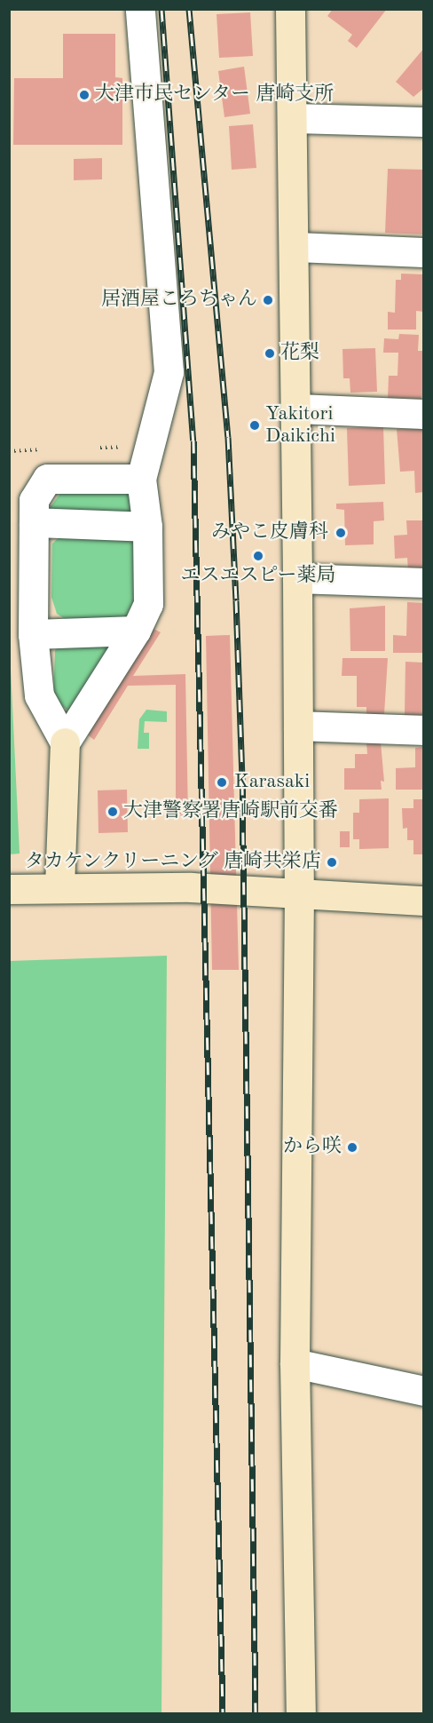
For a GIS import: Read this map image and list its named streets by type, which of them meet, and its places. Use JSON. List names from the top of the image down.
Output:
{
  "places": [
    "大津市民センター 唐崎支所",
    "居酒屋ころちゃん",
    "花梨",
    "Yakitori Daikichi",
    "みやこ皮膚科",
    "エスエスピー薬局",
    "Karasaki",
    "大津警察署唐崎駅前交番",
    "タカケンクリーニング 唐崎共栄店",
    "から咲"
  ]
}
